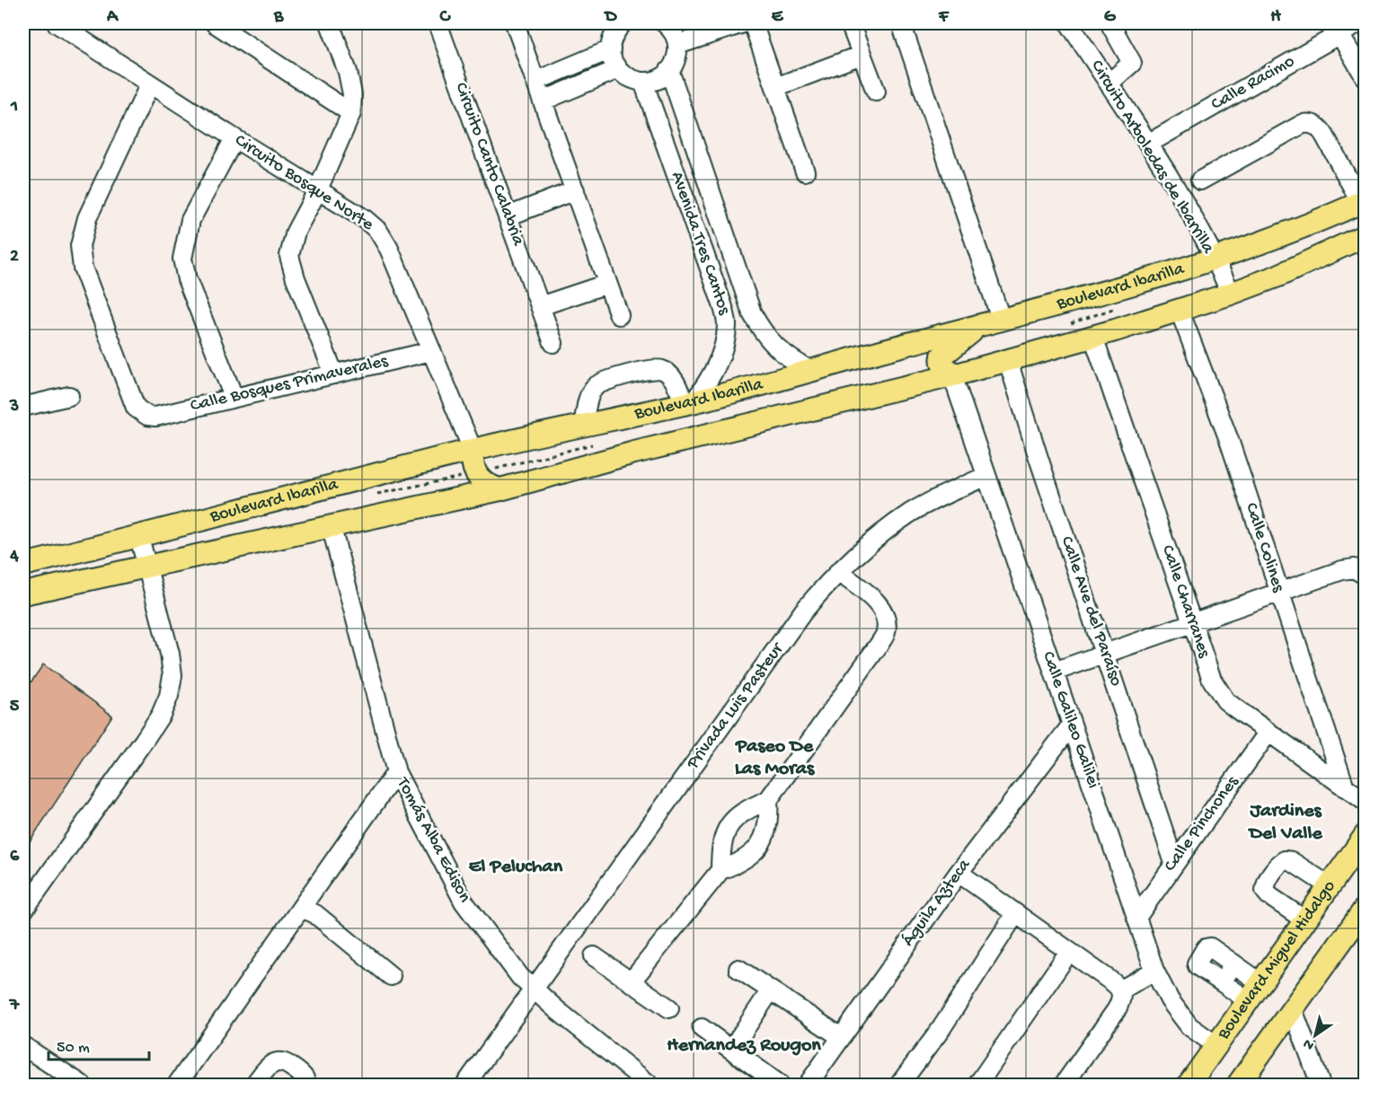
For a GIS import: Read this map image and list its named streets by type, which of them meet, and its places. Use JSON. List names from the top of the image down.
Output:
{
  "streets": {
    "main road": ["Boulevard Ibarilla", "Boulevard Miguel Hidalgo"],
    "street": [
      "Calle Racimo",
      "Circuito Arboledas de Ibarrilla",
      "Circuito Canto Calabria",
      "Circuito Bosque Norte",
      "Avenida Tres Cantos",
      "Calle Bosques Primaverales",
      "Calle Colines",
      "Calle Charranes",
      "Calle Ave del Paraíso",
      "Privada Luis Pasteur",
      "Calle Galileo Galilei",
      "Calle Pinchones",
      "Tomás Alba Edison",
      "Águila Azteca"
    ]
  },
  "crossings": [
    ["Calle Racimo", "Circuito Arboledas de Ibarrilla"],
    ["Circuito Arboledas de Ibarrilla", "Boulevard Ibarilla"],
    ["Circuito Bosque Norte", "Boulevard Ibarilla"],
    ["Circuito Bosque Norte", "Calle Bosques Primaverales"],
    ["Avenida Tres Cantos", "Boulevard Ibarilla"],
    ["Boulevard Ibarilla", "Calle Colines"],
    ["Boulevard Ibarilla", "Calle Charranes"],
    ["Boulevard Ibarilla", "Calle Ave del Paraíso"],
    ["Boulevard Ibarilla", "Calle Galileo Galilei"],
    ["Boulevard Ibarilla", "Tomás Alba Edison"],
    ["Calle Colines", "Calle Charranes"],
    ["Calle Charranes", "Calle Pinchones"],
    ["Calle Ave del Paraíso", "Calle Pinchones"],
    ["Privada Luis Pasteur", "Calle Galileo Galilei"],
    ["Privada Luis Pasteur", "Tomás Alba Edison"],
    ["Calle Galileo Galilei", "Calle Pinchones"],
    ["Calle Galileo Galilei", "Águila Azteca"],
    ["Calle Galileo Galilei", "Boulevard Miguel Hidalgo"]
  ],
  "districts": [
    "Paseo De Las Moras",
    "Jardines Del Valle",
    "El Peluchan",
    "Hernandez Rougon"
  ],
  "scale_bar": "50 m",
  "north": "bottom left",
  "grid": {
    "columns": [
      "A",
      "B",
      "C",
      "D",
      "E",
      "F",
      "G",
      "H"
    ],
    "rows": [
      "1",
      "2",
      "3",
      "4",
      "5",
      "6",
      "7"
    ]
  }
}
